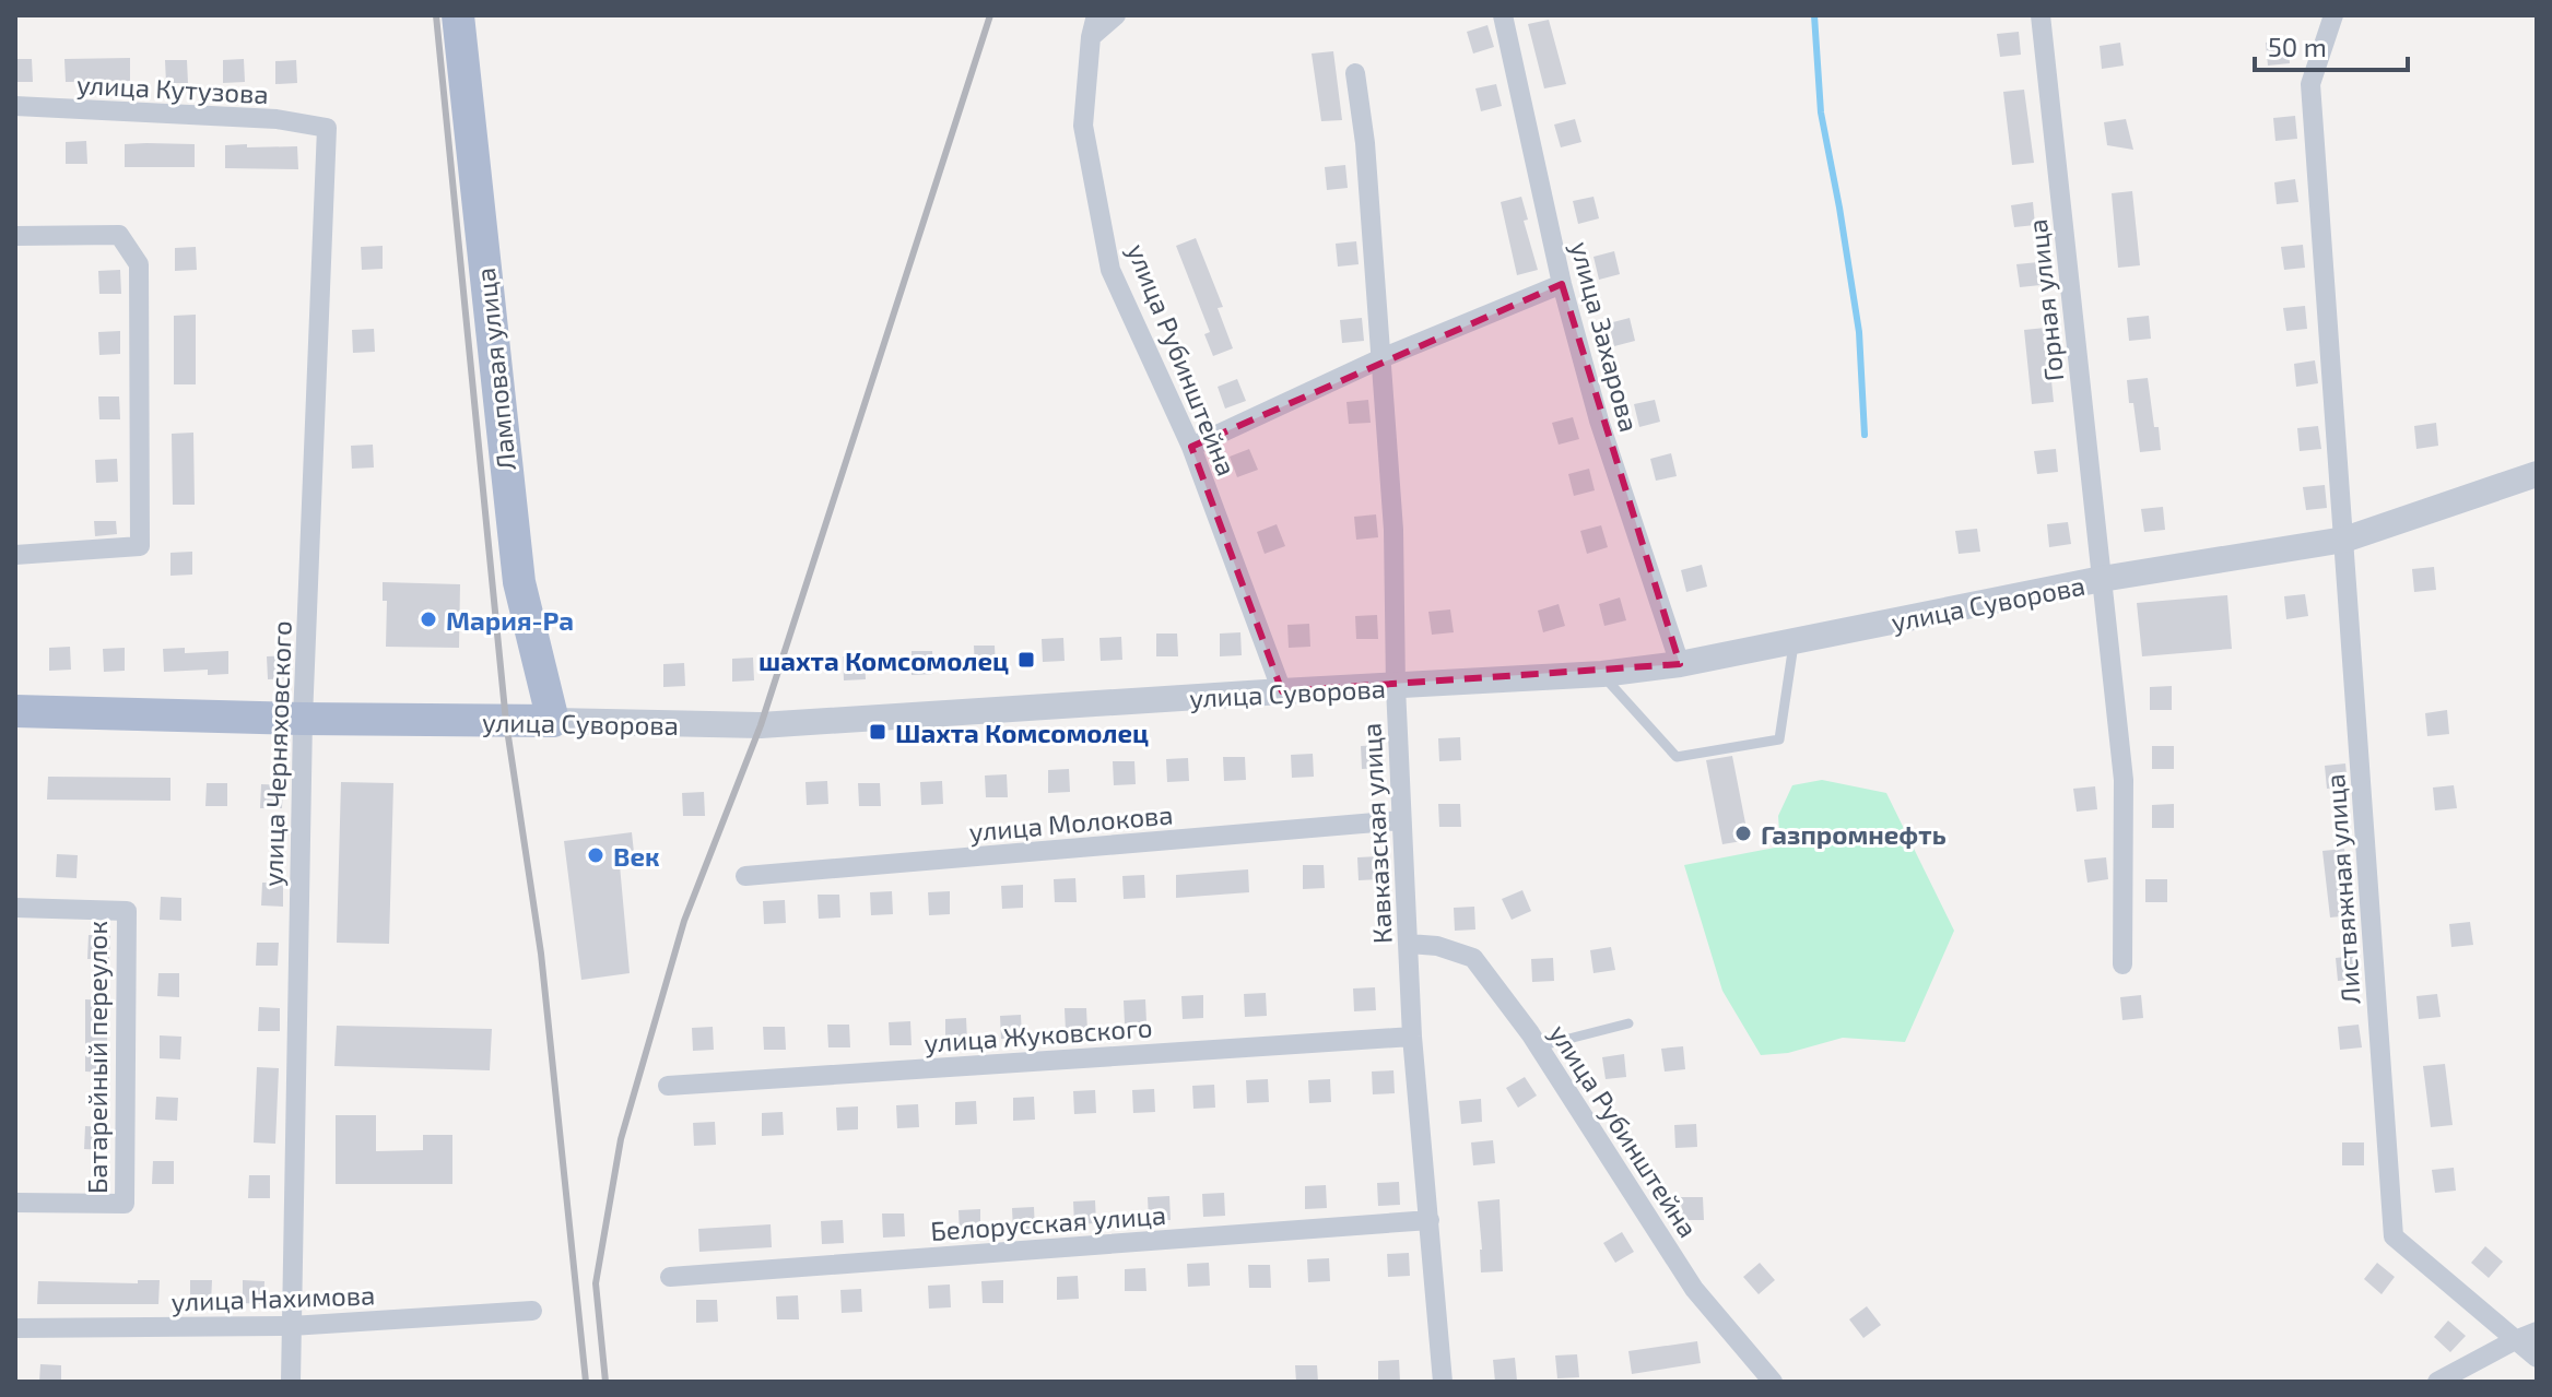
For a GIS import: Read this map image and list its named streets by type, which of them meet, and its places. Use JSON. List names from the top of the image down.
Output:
{
  "streets": {
    "main road": ["Ламповая улица", "улица Суворова"],
    "street": [
      "улица Кутузова",
      "Горная улица",
      "улица Захарова",
      "улица Рубинштейна",
      "улица Черняховского",
      "улица Молокова",
      "Кавказская улица",
      "Листвяжная улица",
      "улица Жуковского",
      "Батарейный переулок",
      "Белорусская улица",
      "улица Нахимова"
    ]
  },
  "crossings": [
    ["улица Кутузова", "улица Черняховского"],
    ["Горная улица", "улица Суворова"],
    ["улица Захарова", "улица Суворова"],
    ["улица Рубинштейна", "улица Суворова"],
    ["улица Рубинштейна", "Кавказская улица"],
    ["Ламповая улица", "улица Суворова"],
    ["улица Суворова", "улица Черняховского"],
    ["улица Суворова", "Кавказская улица"],
    ["улица Суворова", "Листвяжная улица"],
    ["улица Черняховского", "улица Нахимова"],
    ["улица Молокова", "Кавказская улица"],
    ["Кавказская улица", "улица Жуковского"],
    ["Кавказская улица", "Белорусская улица"]
  ],
  "places": {
    "other": ["Мария-Ра", "Газпромнефть", "Век"],
    "transit": ["шахта Комсомолец", "Шахта Комсомолец"]
  },
  "scale_bar": "50 m"
}
